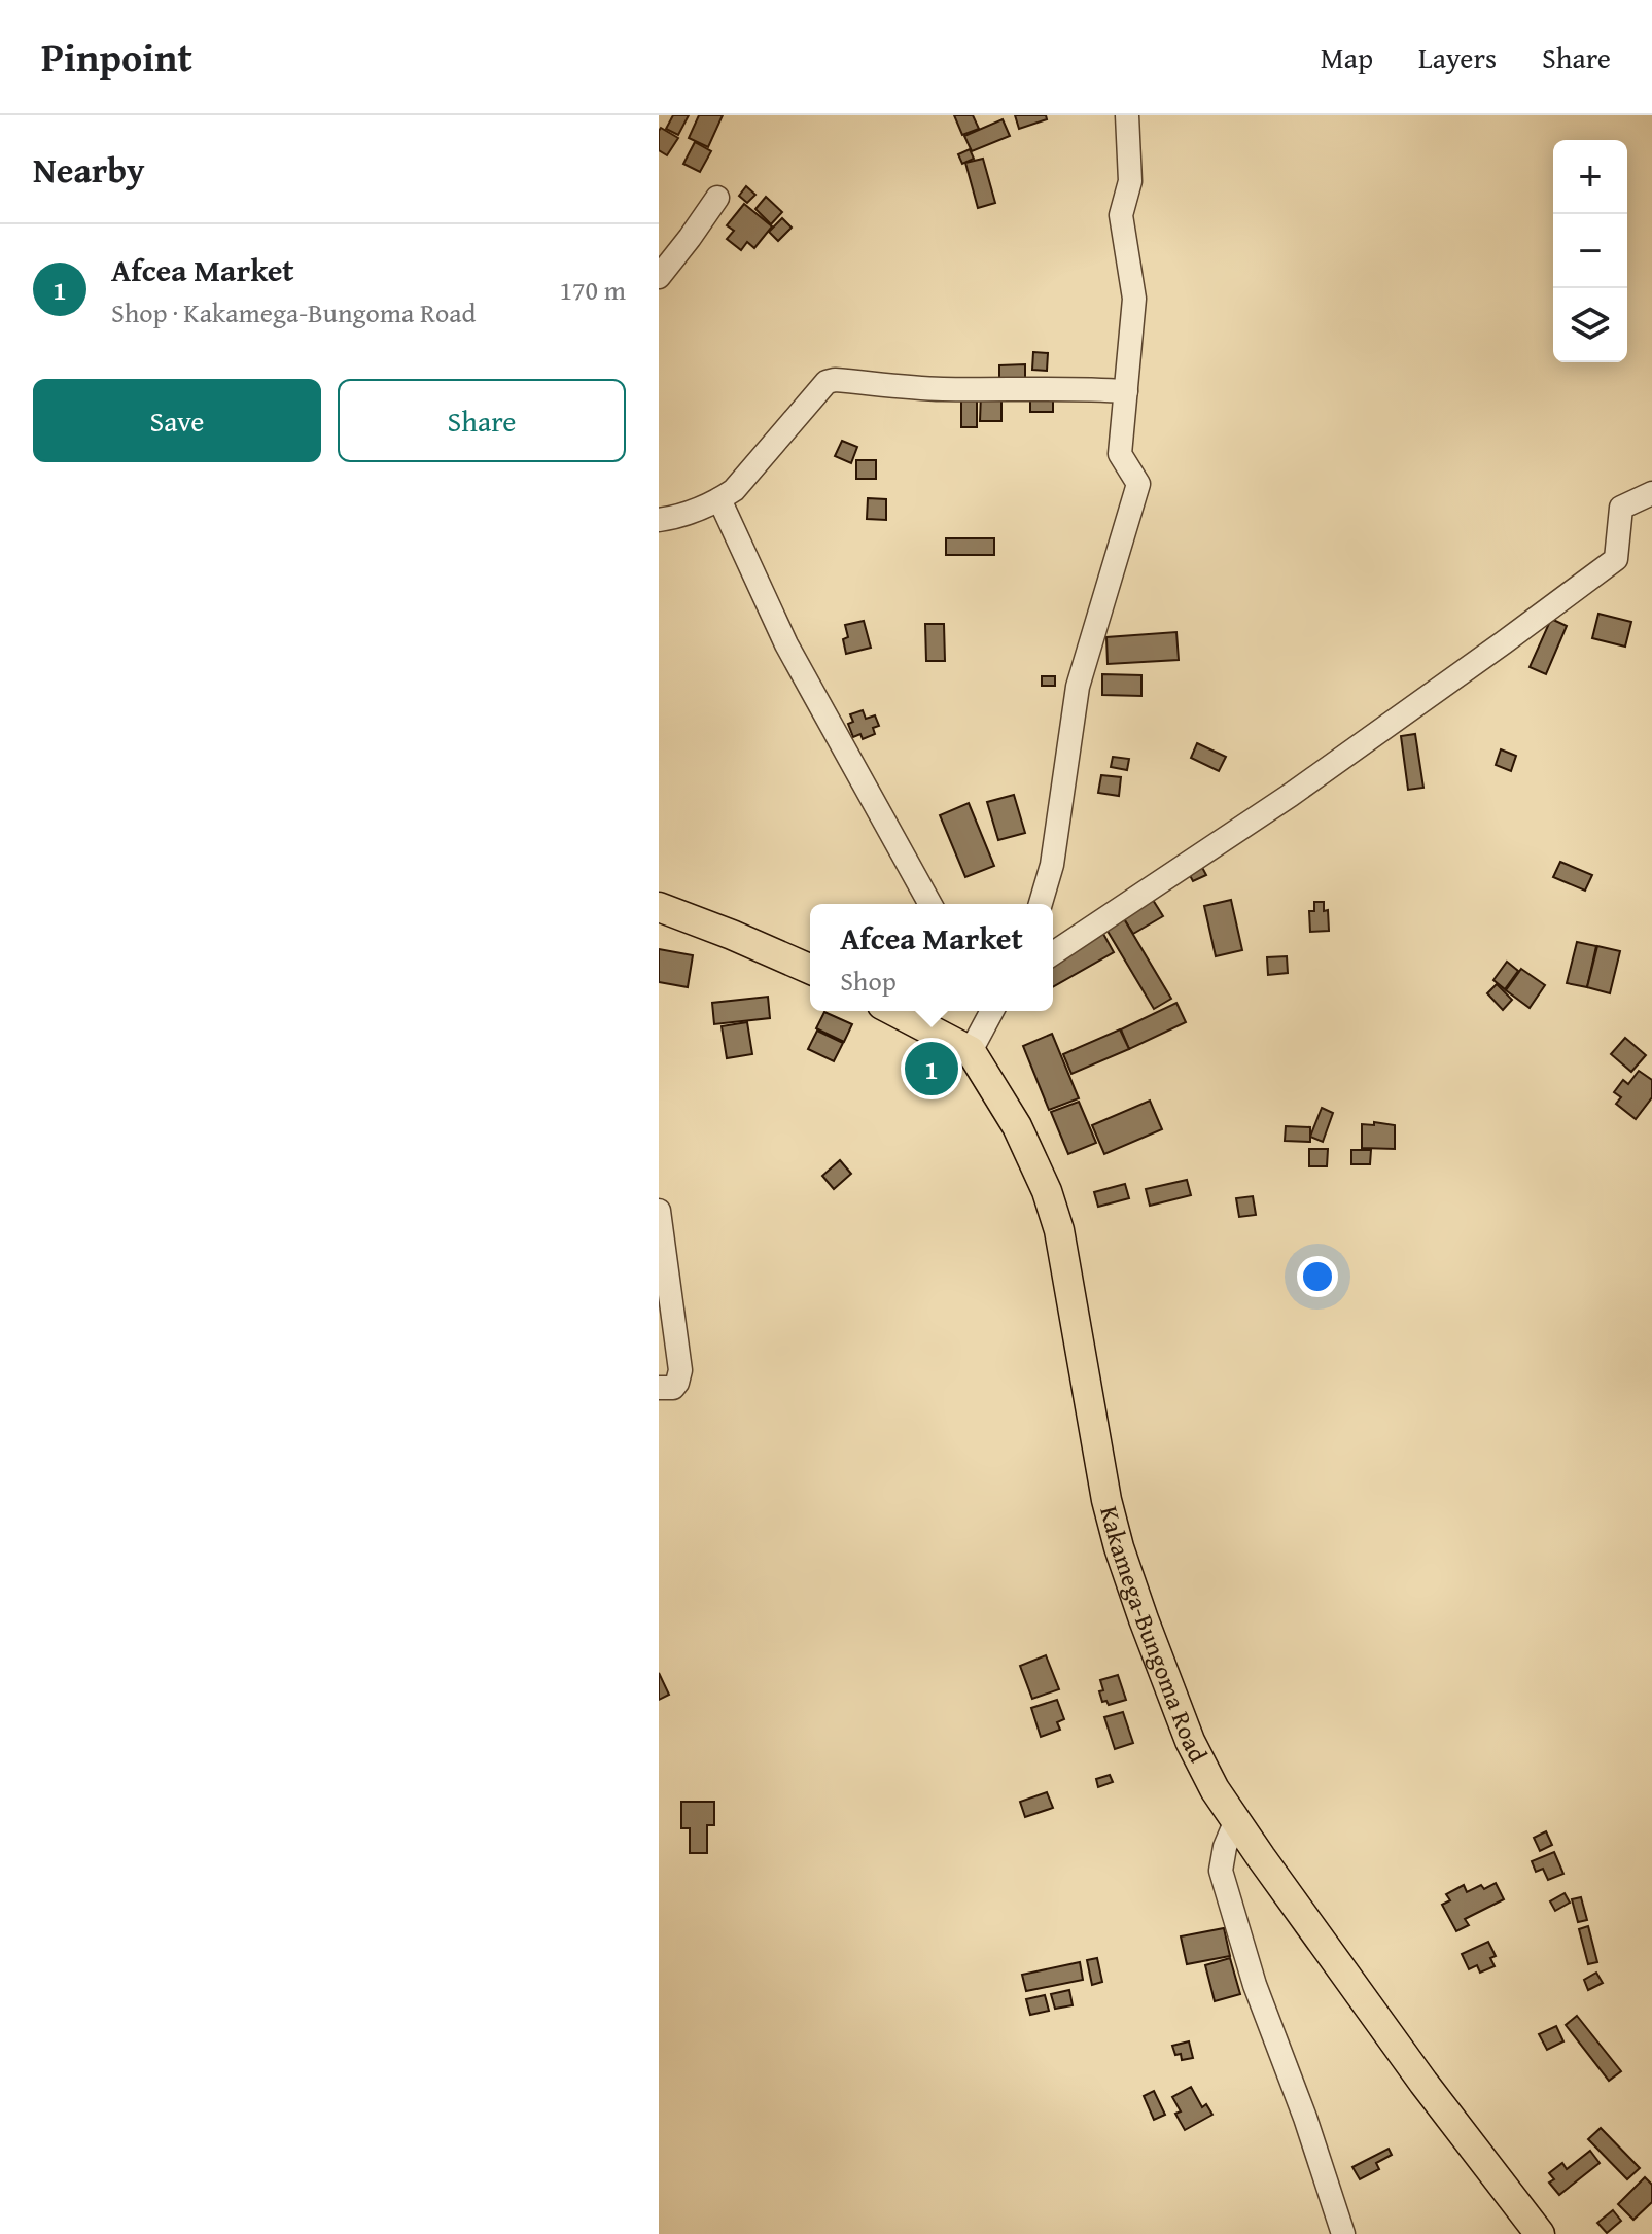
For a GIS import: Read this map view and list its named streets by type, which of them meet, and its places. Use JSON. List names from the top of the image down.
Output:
{
  "streets": {
    "main road": ["Kakamega-Bungoma Road"]
  },
  "page": {
    "header": "Pinpoint",
    "nav": ["Map", "Layers", "Share"],
    "heading": "Nearby",
    "map_buttons": ["+", "−"],
    "list": [
      {
        "mark": "1",
        "name": "Afcea Market",
        "note": "Shop · Kakamega-Bungoma Road",
        "value": "170 m"
      }
    ],
    "buttons": ["Save", "Share"],
    "popup": ["Afcea Market", "Shop"],
    "pins": "1"
  }
}
